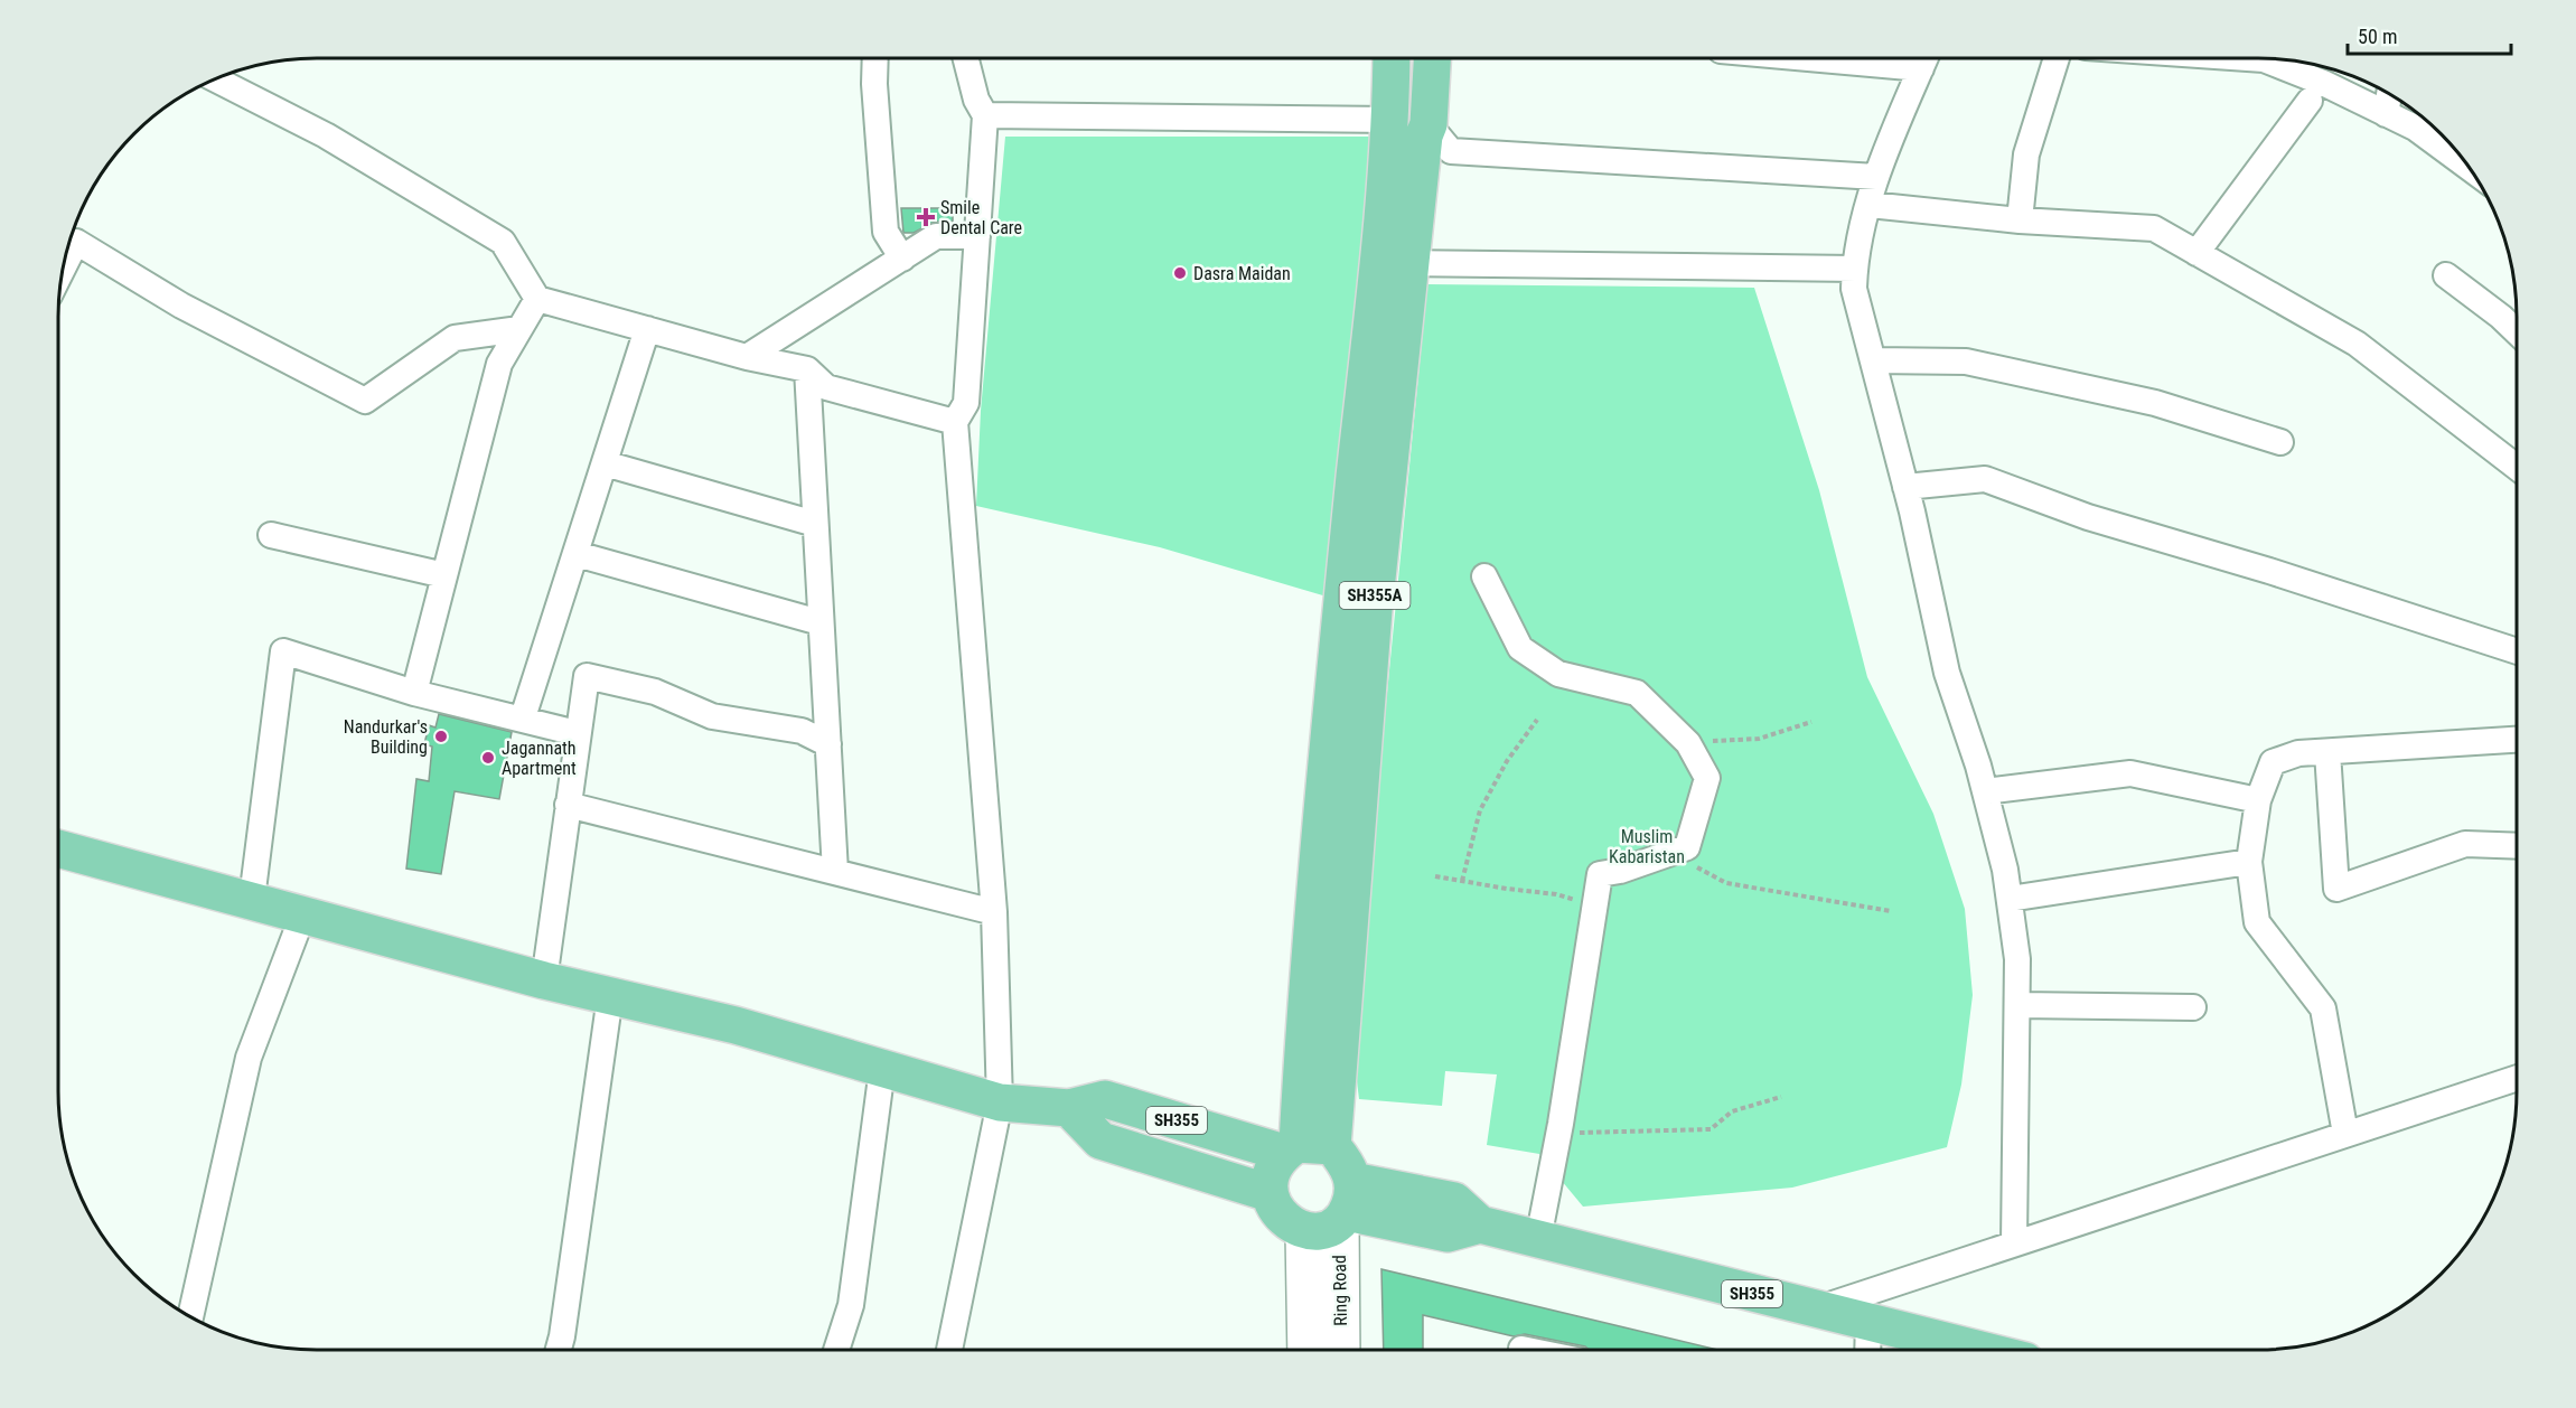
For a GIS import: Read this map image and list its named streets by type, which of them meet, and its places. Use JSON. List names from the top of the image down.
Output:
{
  "streets": {
    "main road": ["SH355A", "SH355"],
    "street": ["Ring Road"]
  },
  "crossings": [
    ["SH355A", "SH355"],
    ["SH355A", "Ring Road"],
    ["SH355", "Ring Road"]
  ],
  "parks": ["Muslim Kabaristan"],
  "places": {
    "health": ["Smile Dental Care"],
    "other": ["Dasra Maidan", "Nandurkar's Building", "Jagannath Apartment"]
  },
  "scale_bar": "50 m"
}
